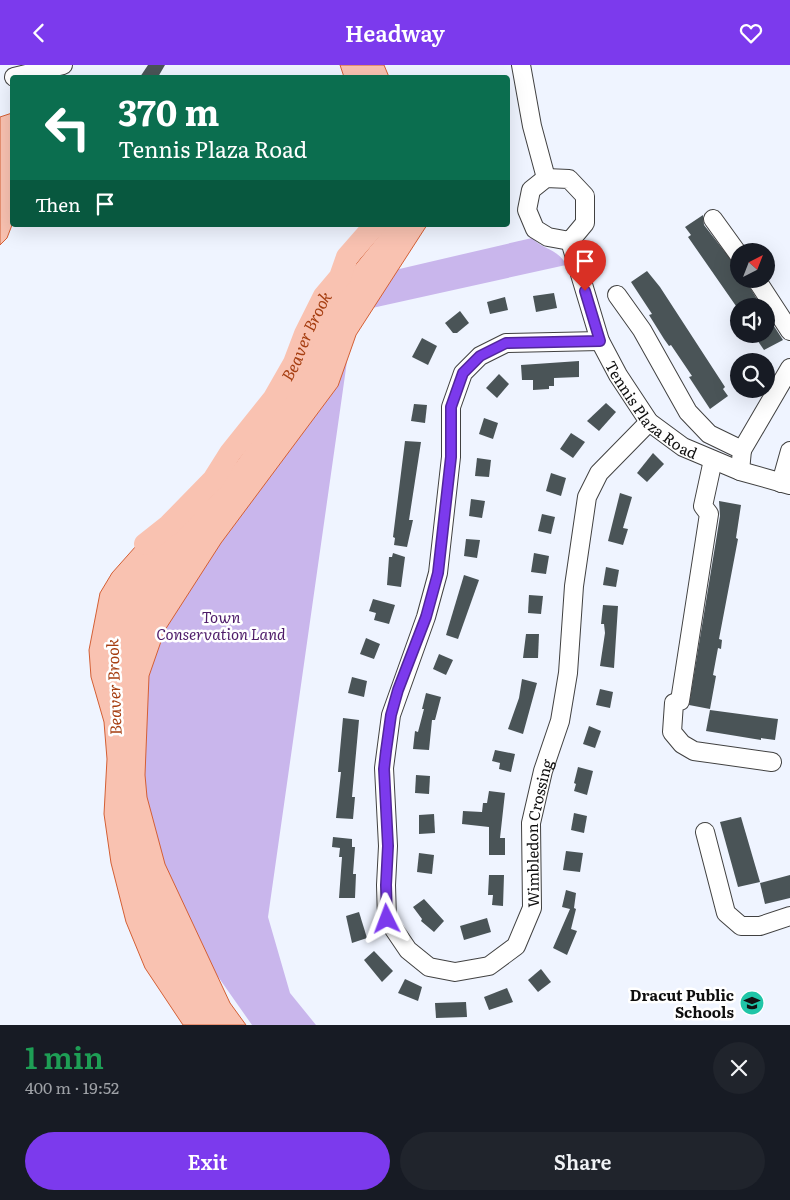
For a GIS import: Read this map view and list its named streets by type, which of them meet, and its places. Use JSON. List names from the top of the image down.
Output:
{
  "streets": {
    "street": ["Tennis Plaza Road", "Wimbledon Crossing"]
  },
  "crossings": [
    ["Tennis Plaza Road", "Wimbledon Crossing"]
  ],
  "water": ["Beaver Brook"],
  "parks": ["Town Conservation Land"],
  "places": {
    "school or university": ["Dracut Public Schools"]
  },
  "north": "top right",
  "page": {
    "header": "Headway",
    "turn": ["370 m", "Tennis Plaza Road"],
    "then": "Then",
    "heading": ["1 min", "400 m · 19:52"],
    "buttons": ["Exit", "Share"]
  }
}
